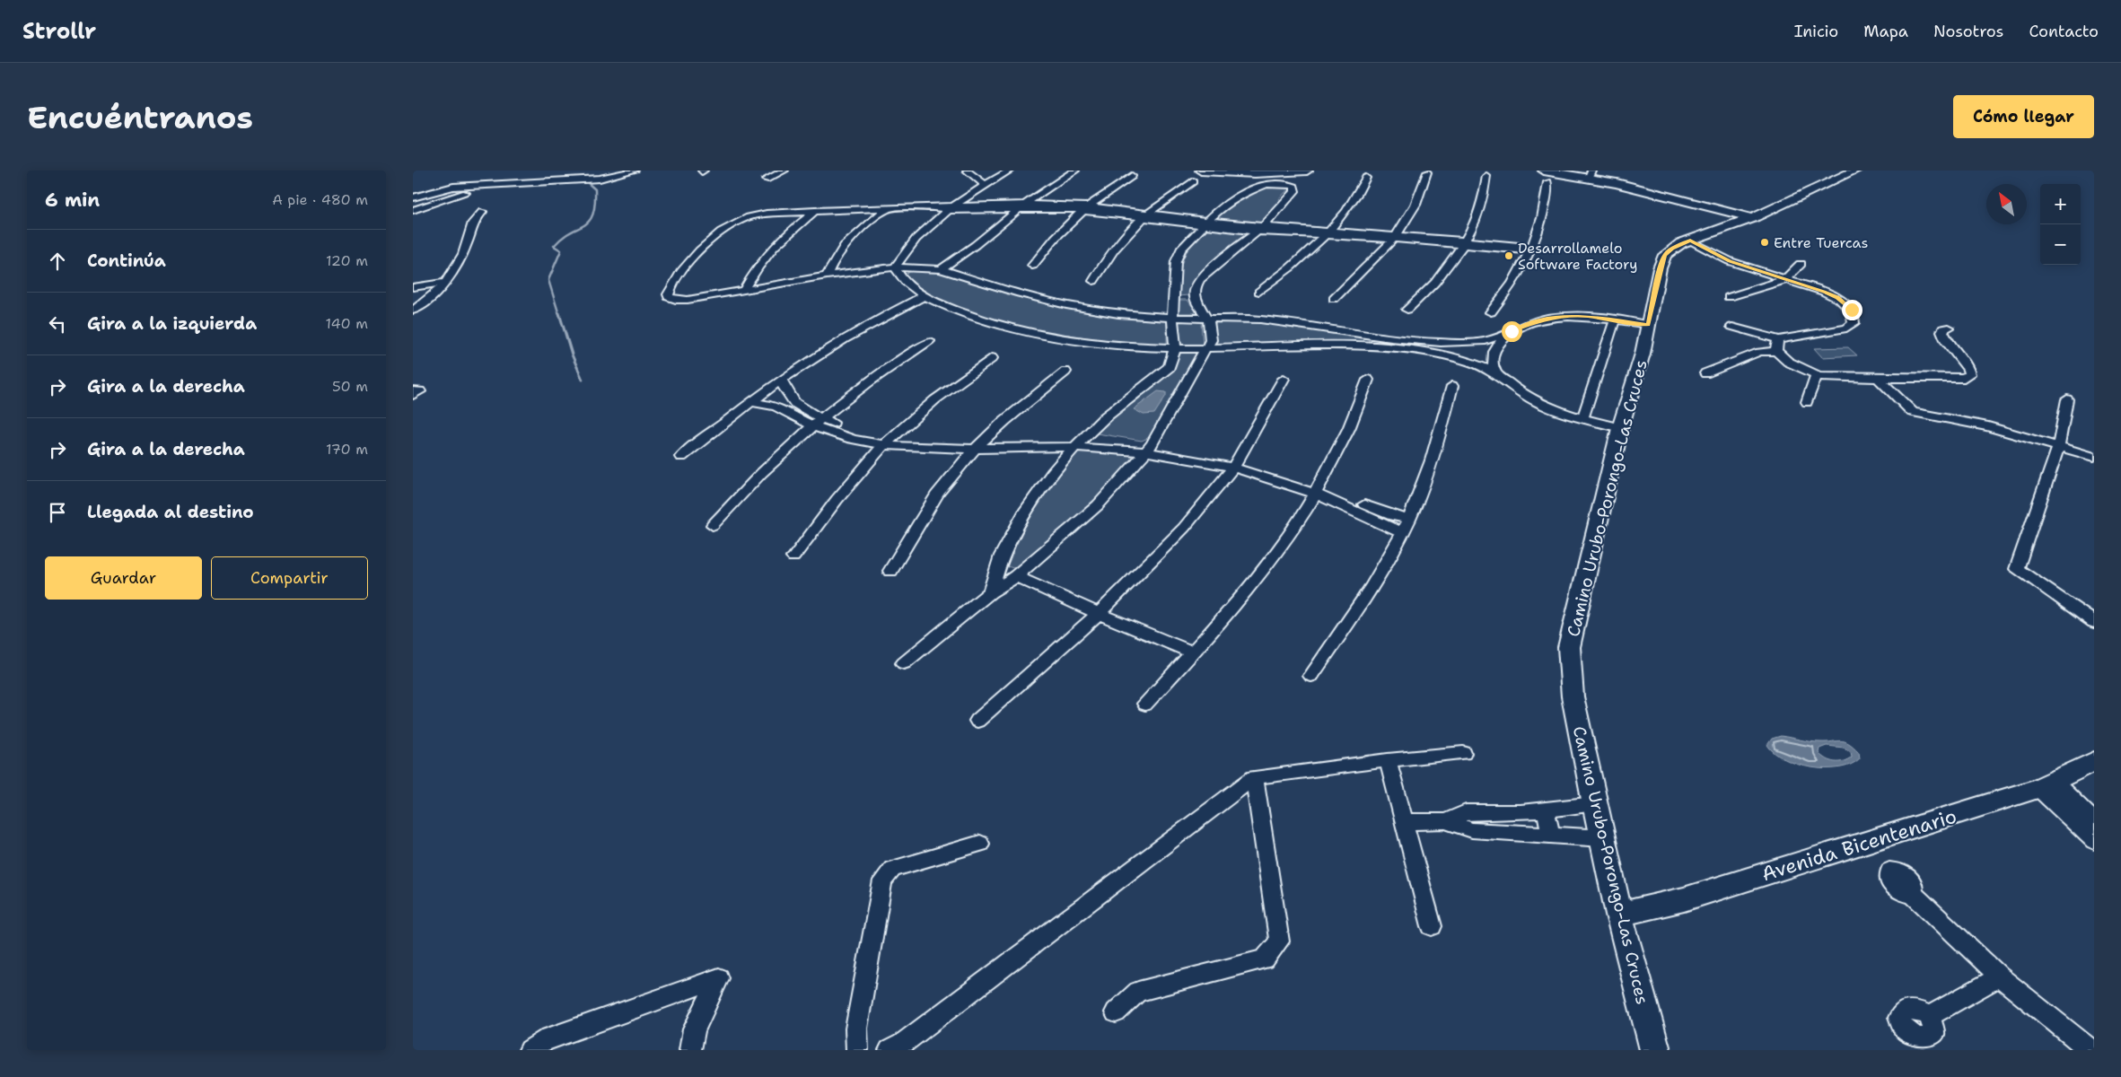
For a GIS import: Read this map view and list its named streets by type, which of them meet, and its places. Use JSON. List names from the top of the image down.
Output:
{
  "streets": {
    "main road": ["Camino Urubo-Porongo-Las Cruces", "Avenida Bicentenario"]
  },
  "crossings": [
    ["Camino Urubo-Porongo-Las Cruces", "Avenida Bicentenario"]
  ],
  "places": ["Entre Tuercas", "Desarrollamelo Software Factory"],
  "north": "top left",
  "page": {
    "header": "Strollr",
    "nav": [
      "Inicio",
      "Mapa",
      "Nosotros",
      "Contacto"
    ],
    "buttons": [
      "Cómo llegar",
      ["Guardar", "Compartir"]
    ],
    "title": "Encuéntranos",
    "heading": ["6 min", "A pie · 480 m"],
    "map_buttons": ["+", "−"],
    "list": [
      ["Continúa", "120 m"],
      ["Gira a la izquierda", "140 m"],
      ["Gira a la derecha", "50 m"],
      ["Gira a la derecha", "170 m"],
      "Llegada al destino"
    ]
  }
}
